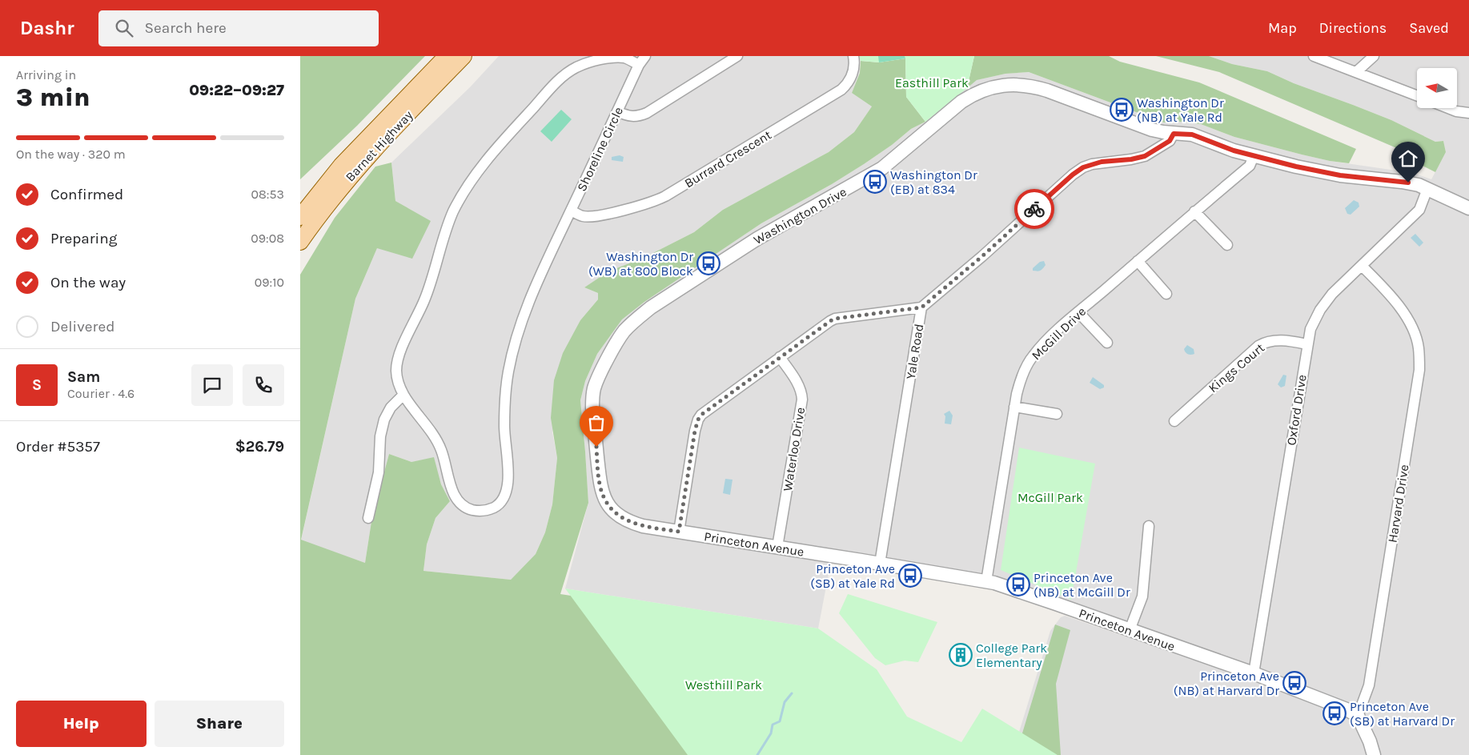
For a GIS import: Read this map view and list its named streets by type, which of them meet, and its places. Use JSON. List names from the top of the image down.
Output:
{
  "streets": {
    "main road": ["Barnet Highway"],
    "street": [
      "Shoreline Circle",
      "Burrard Crescent",
      "Washington Drive",
      "McGill Drive",
      "Yale Road",
      "Kings Court",
      "Oxford Drive",
      "Waterloo Drive",
      "Harvard Drive",
      "Princeton Avenue"
    ]
  },
  "crossings": [
    ["Shoreline Circle", "Burrard Crescent"],
    ["Washington Drive", "McGill Drive"],
    ["Washington Drive", "Yale Road"],
    ["Washington Drive", "Oxford Drive"],
    ["Washington Drive", "Princeton Avenue"],
    ["McGill Drive", "Princeton Avenue"],
    ["Yale Road", "Princeton Avenue"],
    ["Kings Court", "Oxford Drive"],
    ["Oxford Drive", "Harvard Drive"],
    ["Oxford Drive", "Princeton Avenue"],
    ["Waterloo Drive", "Princeton Avenue"],
    ["Harvard Drive", "Princeton Avenue"]
  ],
  "parks": ["Easthill Park", "McGill Park", "Westhill Park"],
  "places": {
    "bus stop": [
      "Washington Dr (NB) at Yale Rd",
      "Washington Dr (EB) at 834",
      "Washington Dr (WB) at 800 Block",
      "Princeton Ave (SB) at Yale Rd",
      "Princeton Ave (NB) at McGill Dr",
      "Princeton Ave (NB) at Harvard Dr",
      "Princeton Ave (SB) at Harvard Dr"
    ],
    "building": ["College Park Elementary"]
  },
  "north": "left",
  "page": {
    "header": "Dashr",
    "search": "Search here",
    "nav": ["Map", "Directions", "Saved"],
    "heading": ["3 min", "Arriving in", "09:22–09:27"],
    "panel": [
      "Sam",
      "Courier · 4.6",
      "Order #5357",
      "$26.79"
    ],
    "bar": "On the way · 320 m",
    "list": [
      ["Confirmed", "08:53"],
      ["Preparing", "09:08"],
      ["On the way", "09:10"],
      "Delivered"
    ],
    "round": "S",
    "buttons": ["Help", "Share"]
  }
}
